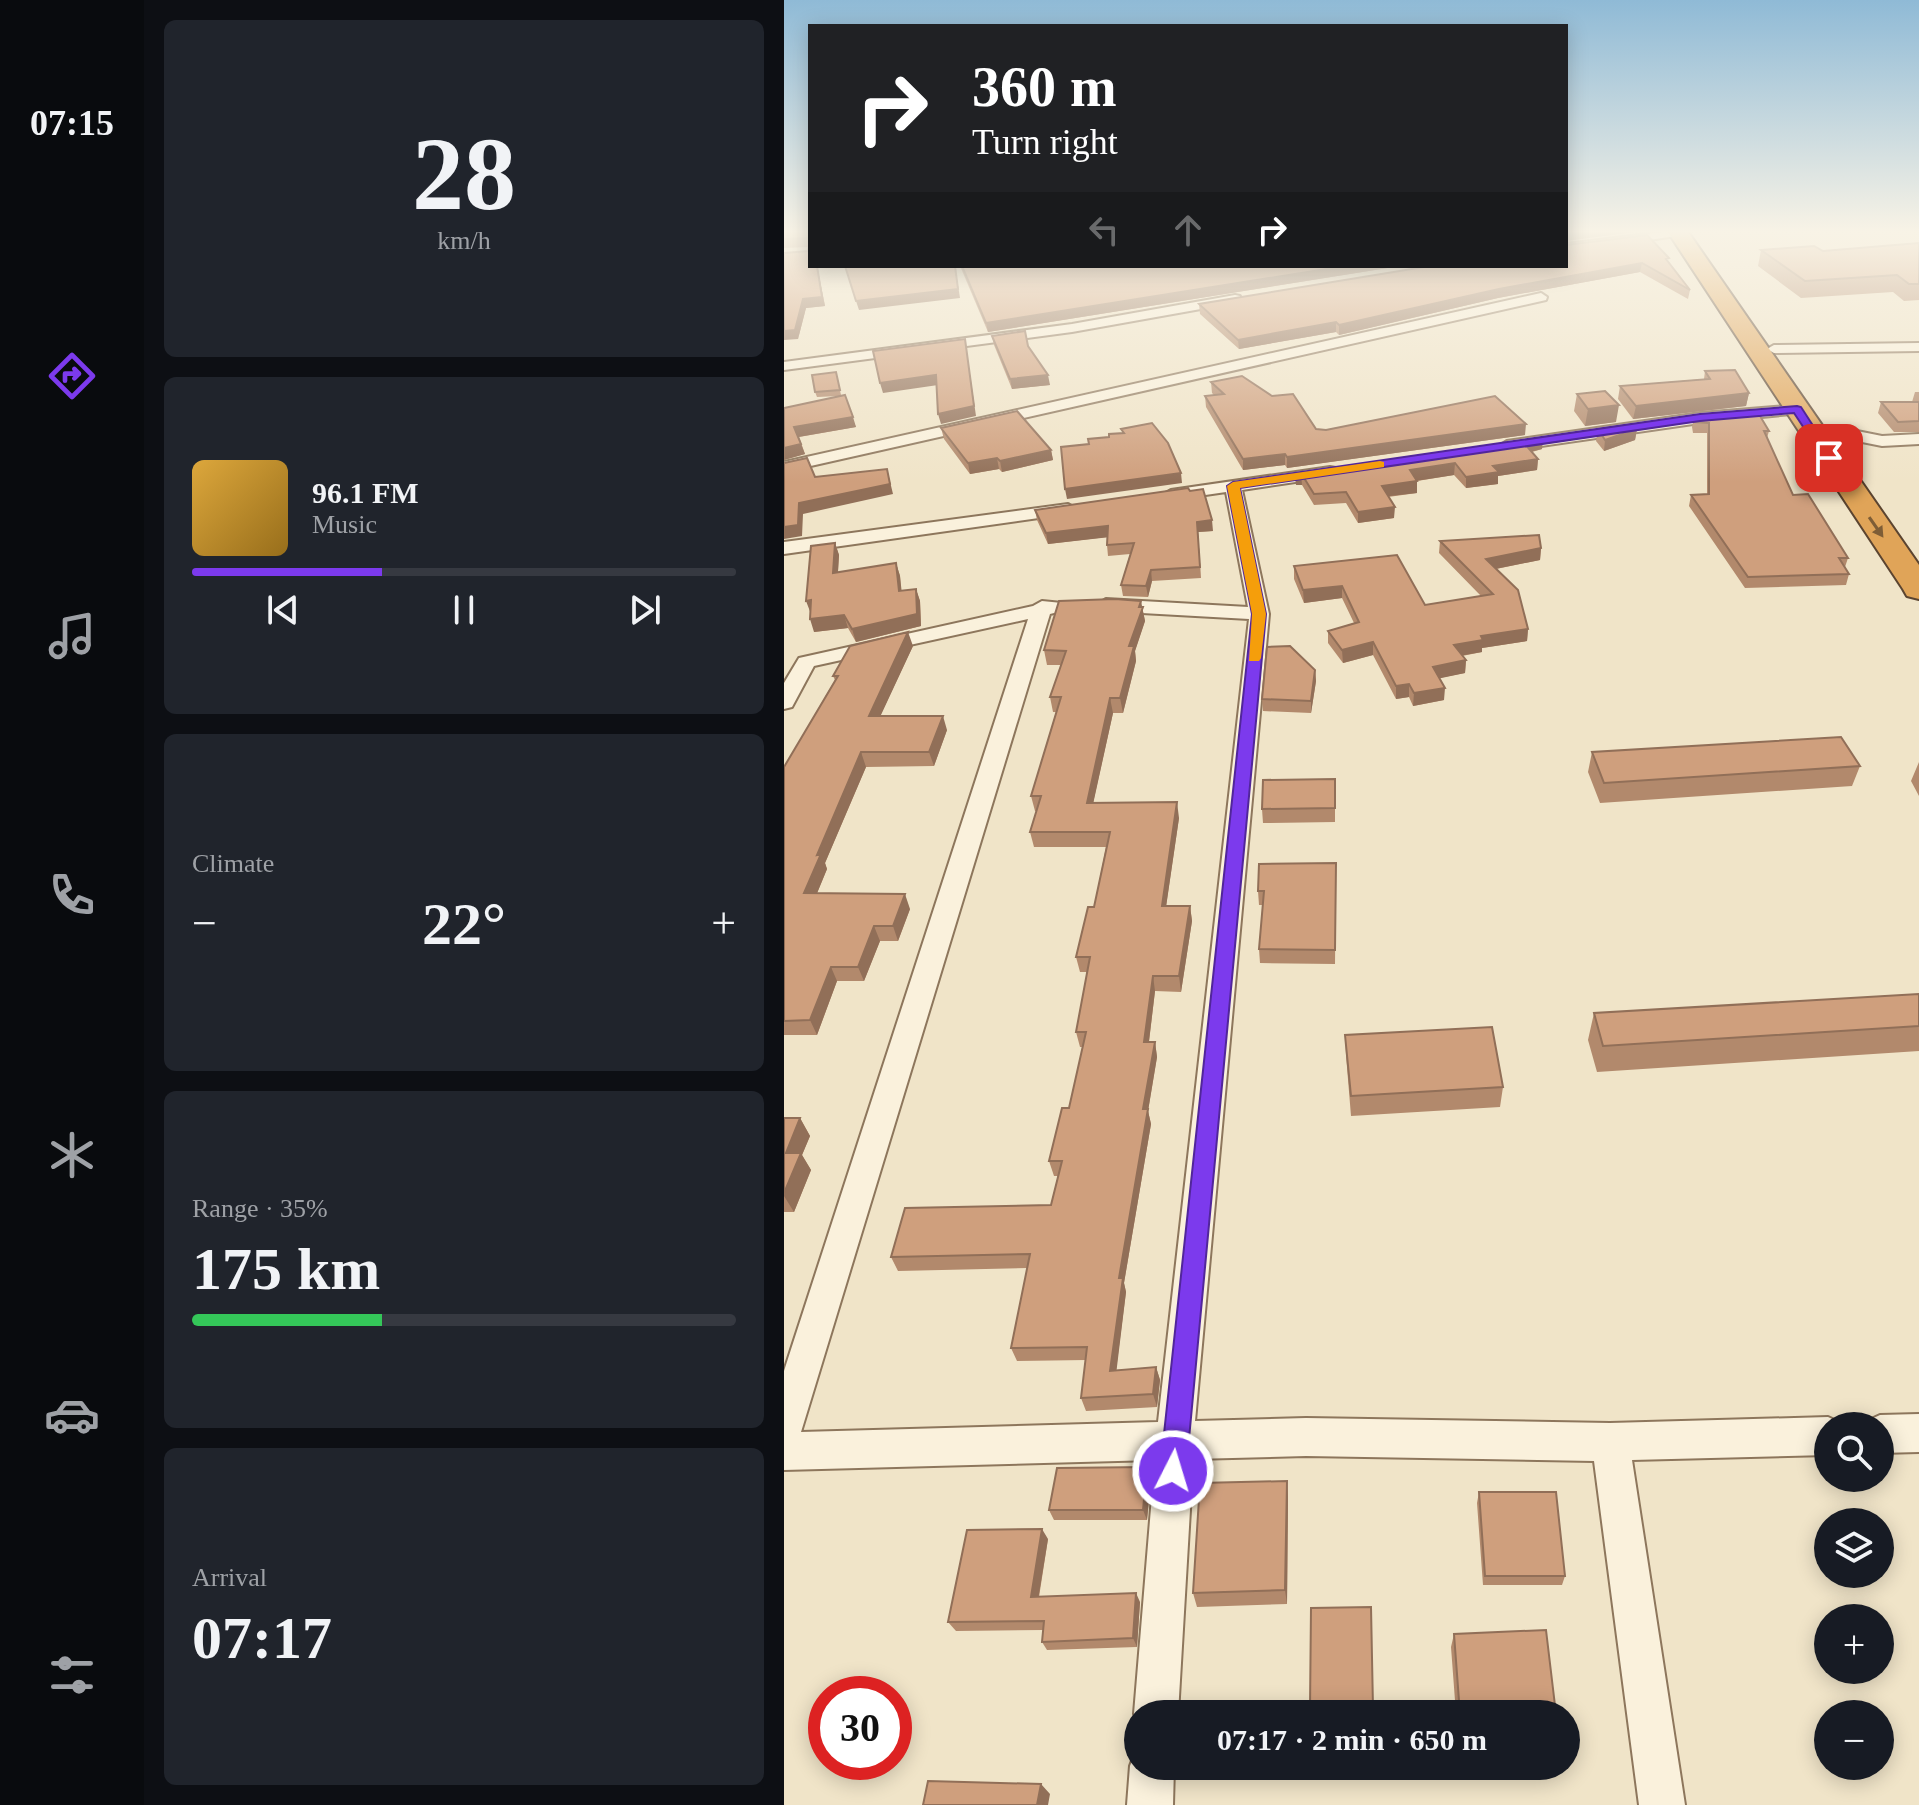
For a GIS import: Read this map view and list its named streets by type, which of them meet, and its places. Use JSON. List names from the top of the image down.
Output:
{
  "page": {
    "tabs": "07:15",
    "tile": [
      ["28", "km/h"],
      "Climate",
      ["Range · 35%", "175 km"],
      ["Arrival", "07:17"]
    ],
    "turn": ["360 m", "Turn right"],
    "song": ["96.1 FM", "Music"],
    "heat": ["−", "22°", "+"],
    "map_buttons": ["+", "−"],
    "limit": "30",
    "trip": "07:17 · 2 min · 650 m"
  }
}
